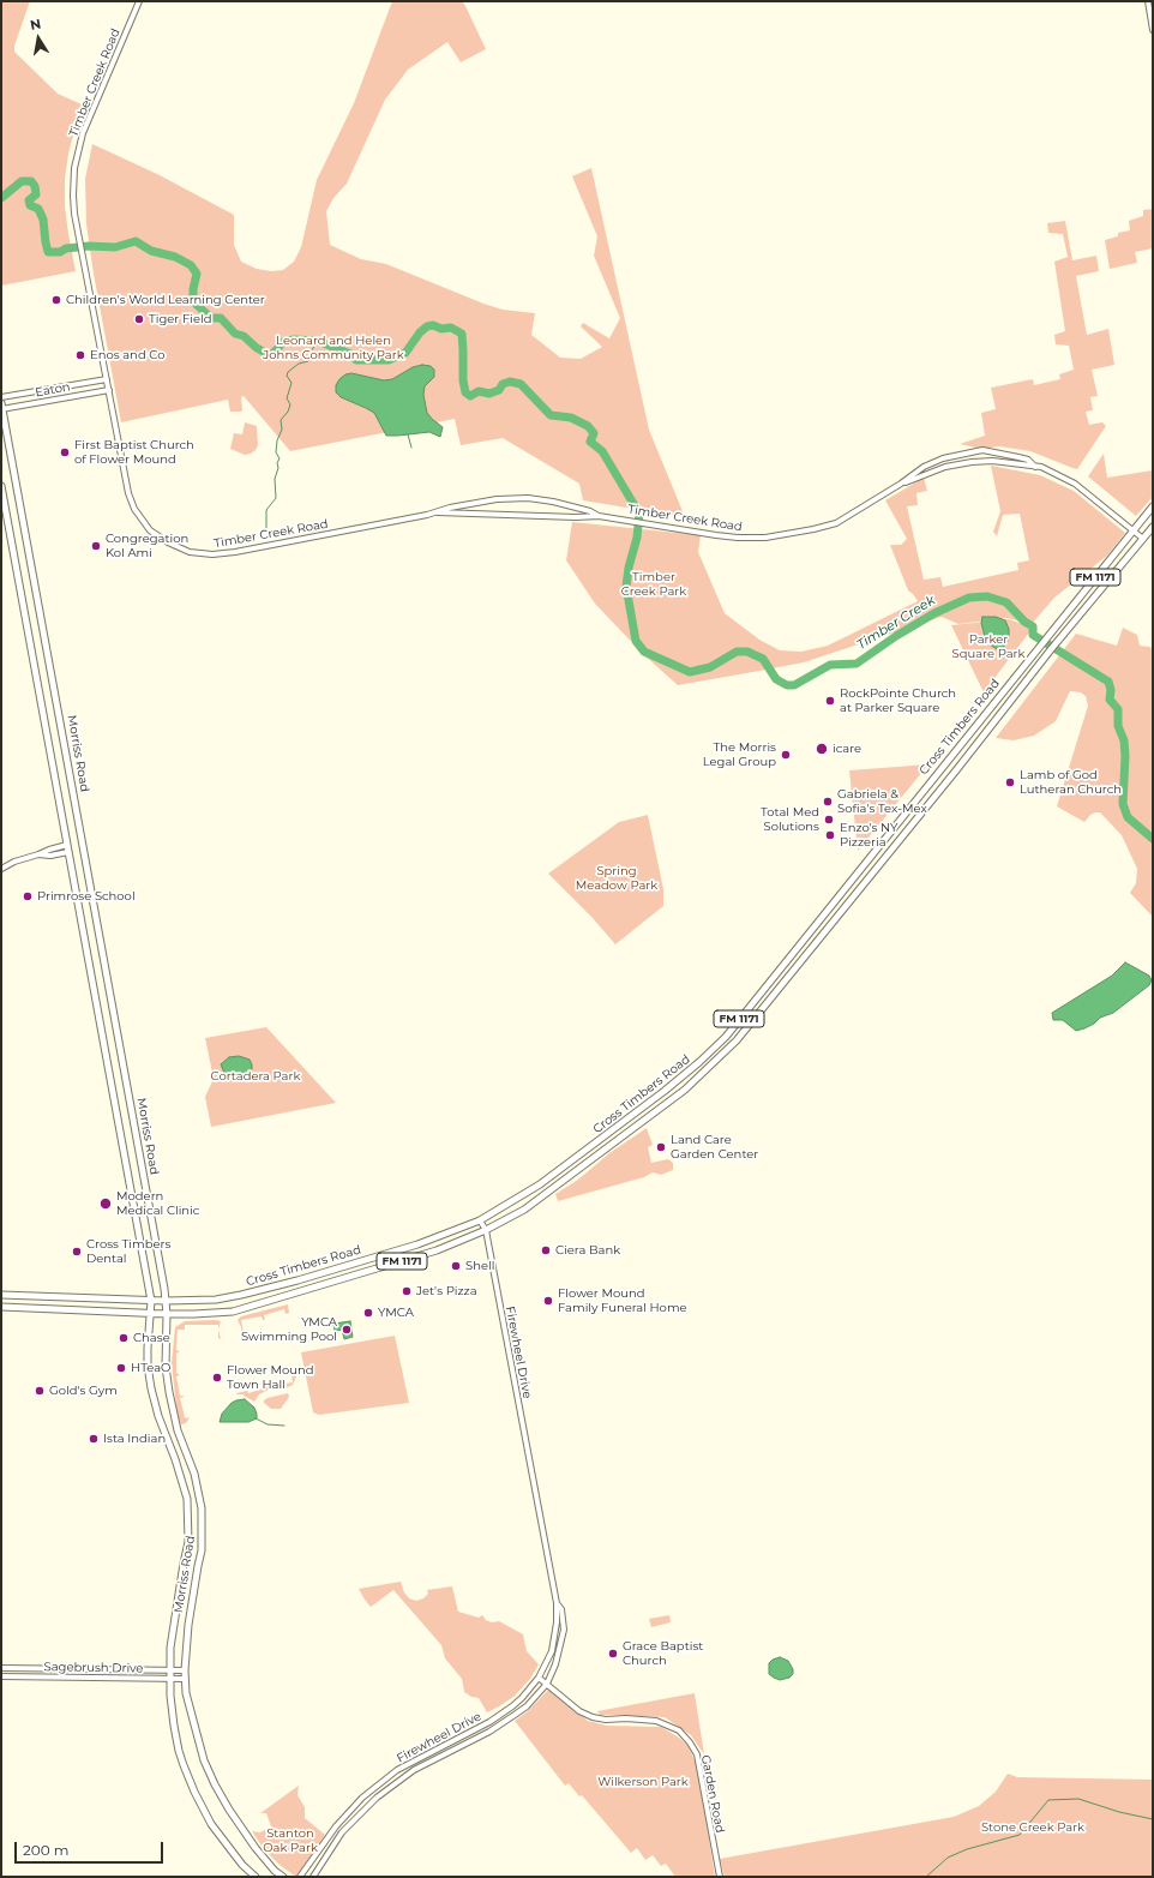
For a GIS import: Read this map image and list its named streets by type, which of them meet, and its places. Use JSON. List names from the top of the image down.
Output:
{
  "streets": {
    "main road": ["FM 1171", "Cross Timbers Road", "Morriss Road"],
    "street": [
      "Timber Creek Road",
      "Eaton",
      "Firewheel Drive",
      "Sagebrush Drive",
      "Garden Road"
    ]
  },
  "crossings": [
    ["Timber Creek Road", "Eaton"],
    ["Timber Creek Road", "Cross Timbers Road"],
    ["Eaton", "Morriss Road"],
    ["Cross Timbers Road", "Morriss Road"],
    ["Cross Timbers Road", "Firewheel Drive"],
    ["Morriss Road", "Sagebrush Drive"],
    ["Firewheel Drive", "Garden Road"]
  ],
  "water": ["Timber Creek"],
  "parks": [
    "Leonard and Helen Johns Community Park",
    "Timber Creek Park",
    "Parker Square Park",
    "Spring Meadow Park",
    "Cortadera Park",
    "Wilkerson Park",
    "Stone Creek Park",
    "Stanton Oak Park"
  ],
  "places": [
    "Children's World Learning Center",
    "Tiger Field",
    "Enos and Co",
    "First Baptist Church of Flower Mound",
    "Congregation Kol Ami",
    "RockPointe Church at Parker Square",
    "icare",
    "The Morris Legal Group",
    "Lamb of God Lutheran Church",
    "Gabriela & Sofia's Tex-Mex",
    "Total Med Solutions",
    "Enzo's NY Pizzeria",
    "Primrose School",
    "Land Care Garden Center",
    "Modern Medical Clinic",
    "Ciera Bank",
    "Cross Timbers Dental",
    "Shell",
    "Jet's Pizza",
    "Flower Mound Family Funeral Home",
    "YMCA",
    "YMCA Swimming Pool",
    "Chase",
    "HTeaO",
    "Flower Mound Town Hall",
    "Gold's Gym",
    "Ista Indian",
    "Grace Baptist Church"
  ],
  "scale_bar": "200 m",
  "north": "top"
}
